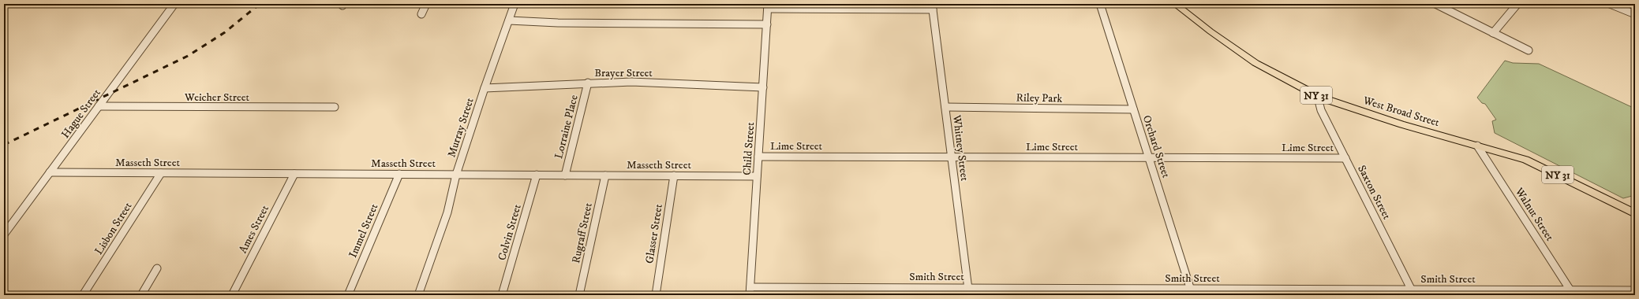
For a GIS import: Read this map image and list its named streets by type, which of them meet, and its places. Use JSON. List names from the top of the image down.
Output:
{
  "streets": {
    "main road": ["NY 31", "West Broad Street"],
    "street": [
      "Brayer Street",
      "Weicher Street",
      "Riley Park",
      "Hague Street",
      "Lorraine Place",
      "Murray Street",
      "Lime Street",
      "Orchard Street",
      "Whitney Street",
      "Child Street",
      "Masseth Street",
      "Saxton Street",
      "Walnut Street",
      "Lisbon Street",
      "Ames Street",
      "Immel Street",
      "Colvin Street",
      "Rugraff Street",
      "Glasser Street",
      "Smith Street"
    ]
  },
  "crossings": [
    ["Brayer Street", "Lorraine Place"],
    ["Brayer Street", "Murray Street"],
    ["Brayer Street", "Child Street"],
    ["Weicher Street", "Hague Street"],
    ["Riley Park", "Orchard Street"],
    ["Riley Park", "Whitney Street"],
    ["West Broad Street", "Saxton Street"],
    ["West Broad Street", "Walnut Street"],
    ["Hague Street", "Masseth Street"],
    ["Lorraine Place", "Masseth Street"],
    ["Murray Street", "Masseth Street"],
    ["Lime Street", "Orchard Street"],
    ["Lime Street", "Whitney Street"],
    ["Lime Street", "Child Street"],
    ["Lime Street", "Saxton Street"],
    ["Orchard Street", "Smith Street"],
    ["Whitney Street", "Smith Street"],
    ["Child Street", "Masseth Street"],
    ["Child Street", "Smith Street"],
    ["Masseth Street", "Lisbon Street"],
    ["Masseth Street", "Ames Street"],
    ["Masseth Street", "Immel Street"],
    ["Masseth Street", "Colvin Street"],
    ["Masseth Street", "Rugraff Street"],
    ["Masseth Street", "Glasser Street"],
    ["Saxton Street", "Smith Street"],
    ["Walnut Street", "Smith Street"]
  ]
}
